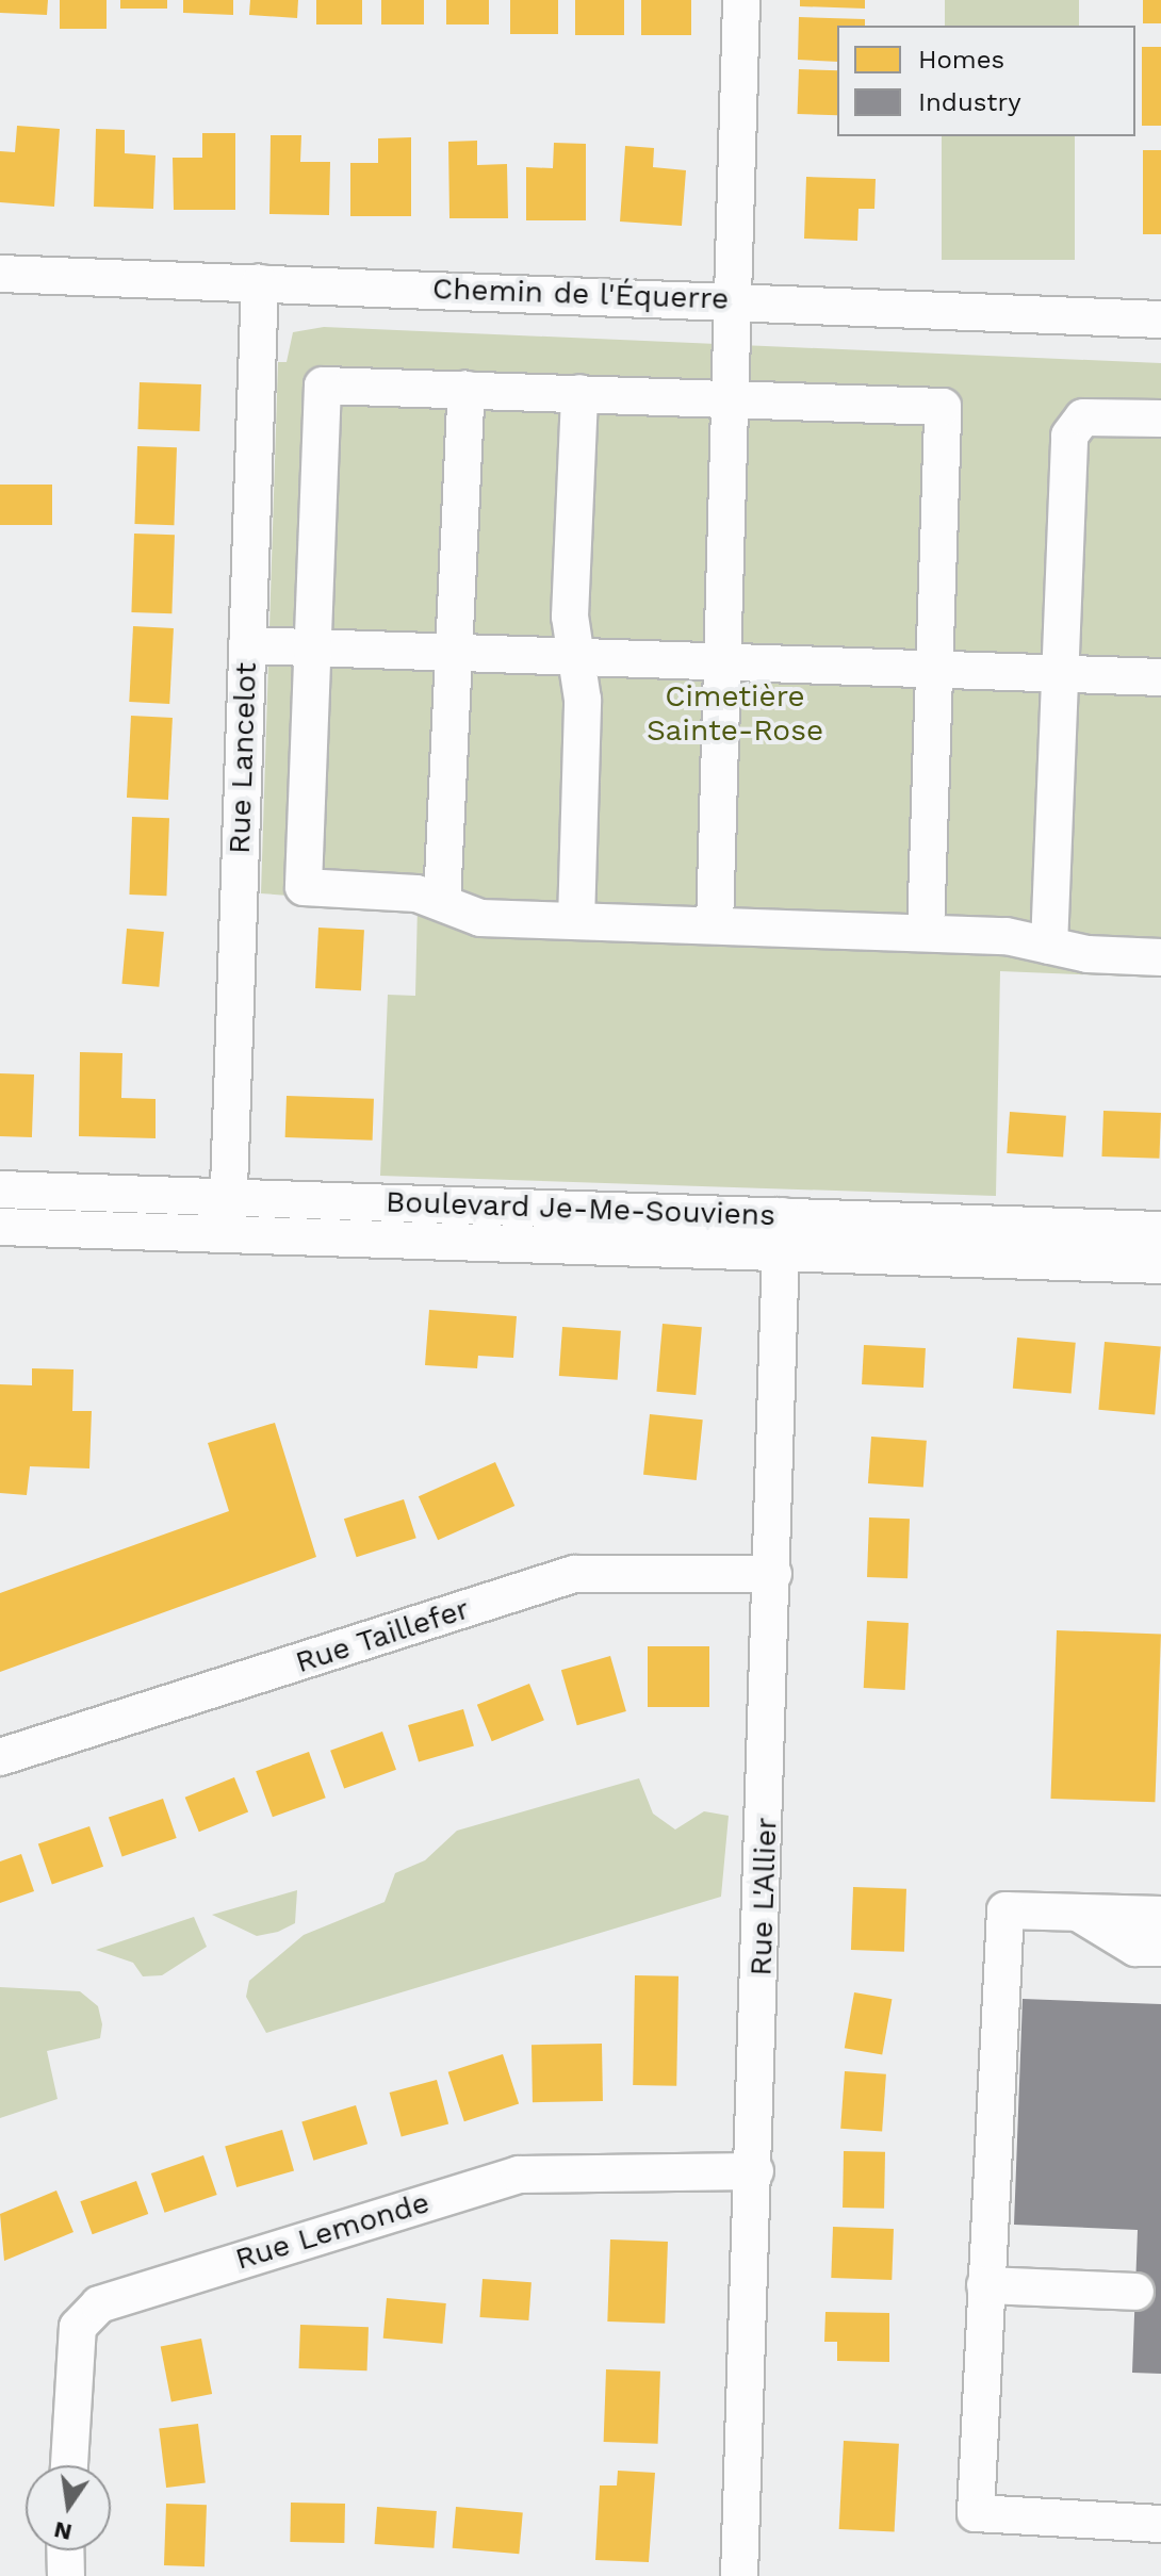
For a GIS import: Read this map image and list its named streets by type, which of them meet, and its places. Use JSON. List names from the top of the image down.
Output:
{
  "streets": {
    "street": [
      "Chemin de l'Équerre",
      "Rue Lancelot",
      "Boulevard Je-Me-Souviens",
      "Rue Taillefer",
      "Rue L'Allier",
      "Rue Lemonde"
    ]
  },
  "crossings": [
    ["Chemin de l'Équerre", "Rue Lancelot"],
    ["Rue Lancelot", "Boulevard Je-Me-Souviens"],
    ["Boulevard Je-Me-Souviens", "Rue L'Allier"],
    ["Rue Taillefer", "Rue L'Allier"],
    ["Rue L'Allier", "Rue Lemonde"]
  ],
  "parks": ["Cimetière Sainte-Rose"],
  "legend": ["Homes", "Industry"],
  "north": "bottom"
}
